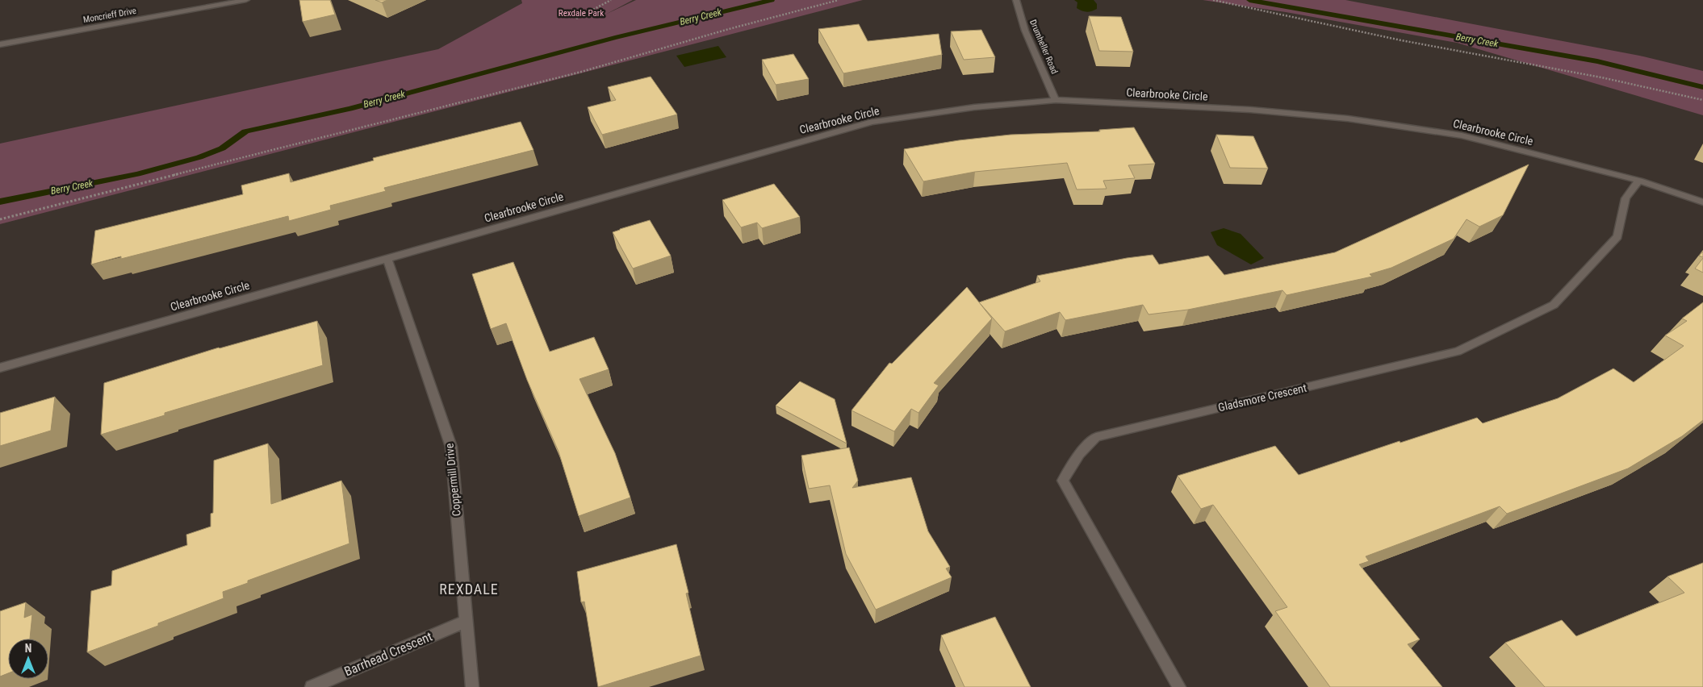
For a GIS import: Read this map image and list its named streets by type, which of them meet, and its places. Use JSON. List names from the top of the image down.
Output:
{
  "streets": {
    "street": [
      "Moncrieff Drive",
      "Drumheller Road",
      "Clearbrooke Circle",
      "Gladsmore Crescent",
      "Coppermill Drive",
      "Barrhead Crescent"
    ]
  },
  "crossings": [
    ["Drumheller Road", "Clearbrooke Circle"],
    ["Clearbrooke Circle", "Gladsmore Crescent"],
    ["Clearbrooke Circle", "Coppermill Drive"],
    ["Coppermill Drive", "Barrhead Crescent"]
  ],
  "districts": ["REXDALE"],
  "water": ["Berry Creek"],
  "parks": ["Rexdale Park"],
  "north": "top"
}
